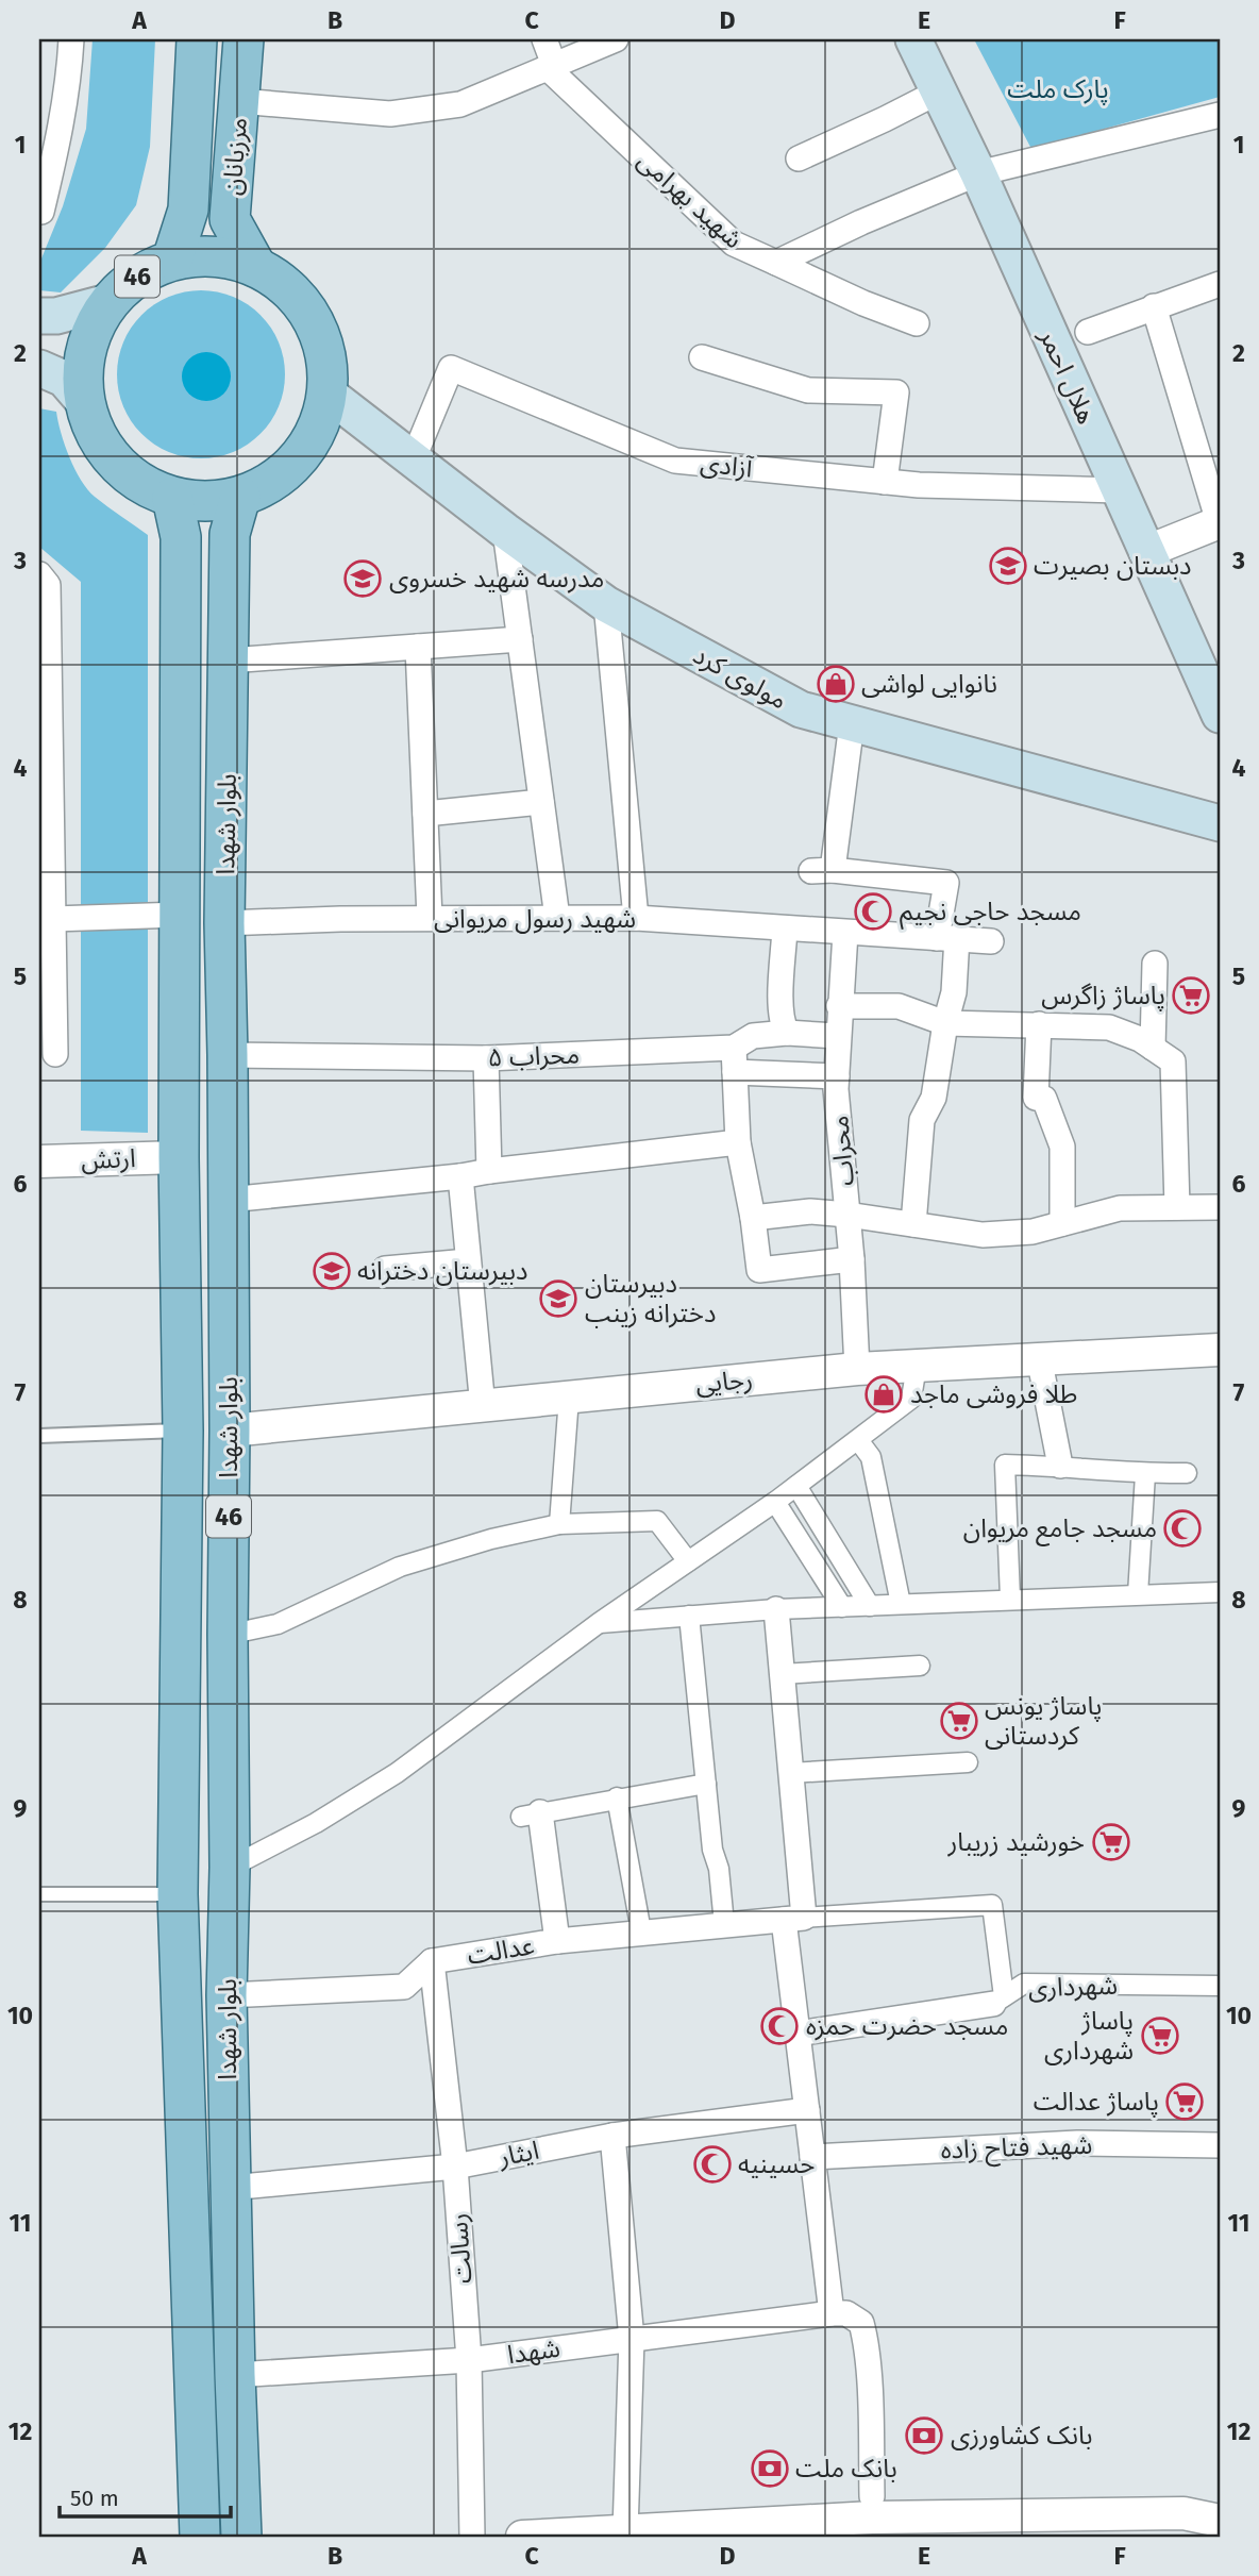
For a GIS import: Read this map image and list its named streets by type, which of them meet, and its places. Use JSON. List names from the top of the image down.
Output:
{
  "streets": {
    "main road": [
      "مرزبانان",
      "46",
      "هلال احمر",
      "مولوی کرد",
      "بلوار شهدا"
    ],
    "street": [
      "شهید بهرامی",
      "آزادی",
      "شهید رسول مریوانی",
      "محراب ۵",
      "محراب",
      "ارتش",
      "رجایی",
      "عدالت",
      "شهرداری",
      "شهید فتاح زاده",
      "ایثار",
      "رسالت",
      "شهدا"
    ]
  },
  "crossings": [
    ["مرزبانان", "46"],
    ["مرزبانان", "مولوی کرد"],
    ["مرزبانان", "بلوار شهدا"],
    ["46", "مولوی کرد"],
    ["46", "بلوار شهدا"],
    ["هلال احمر", "آزادی"],
    ["آزادی", "مولوی کرد"],
    ["مولوی کرد", "بلوار شهدا"],
    ["بلوار شهدا", "شهید رسول مریوانی"],
    ["بلوار شهدا", "محراب ۵"],
    ["بلوار شهدا", "ارتش"],
    ["بلوار شهدا", "رجایی"],
    ["بلوار شهدا", "عدالت"],
    ["بلوار شهدا", "ایثار"],
    ["بلوار شهدا", "شهدا"],
    ["شهید رسول مریوانی", "محراب"],
    ["محراب ۵", "محراب"],
    ["محراب", "رجایی"],
    ["عدالت", "رسالت"],
    ["ایثار", "رسالت"],
    ["رسالت", "شهدا"]
  ],
  "parks": ["پارک ملت"],
  "places": {
    "school or university": [
      "دبستان بصیرت",
      "مدرسه شهید خسروی",
      "دبیرستان دخترانه",
      "دبیرستان دخترانه زینب"
    ],
    "shop": ["نانوایی لواشی", "طلا فروشی ماجد"],
    "mosque": [
      "مسجد حاجی نجیم",
      "مسجد جامع مریوان",
      "مسجد حضرت حمزه",
      "حسینیه"
    ],
    "supermarket": [
      "پاساژ زاگرس",
      "پاساژ یونس کردستانی",
      "خورشید زریبار",
      "پاساژ شهرداری",
      "پاساژ عدالت"
    ],
    "bank": ["بانک کشاورزی", "بانک ملت"]
  },
  "scale_bar": "50 m",
  "grid": {
    "columns": [
      "A",
      "B",
      "C",
      "D",
      "E",
      "F"
    ],
    "rows": [
      "1",
      "2",
      "3",
      "4",
      "5",
      "6",
      "7",
      "8",
      "9",
      "10",
      "11",
      "12"
    ]
  }
}
